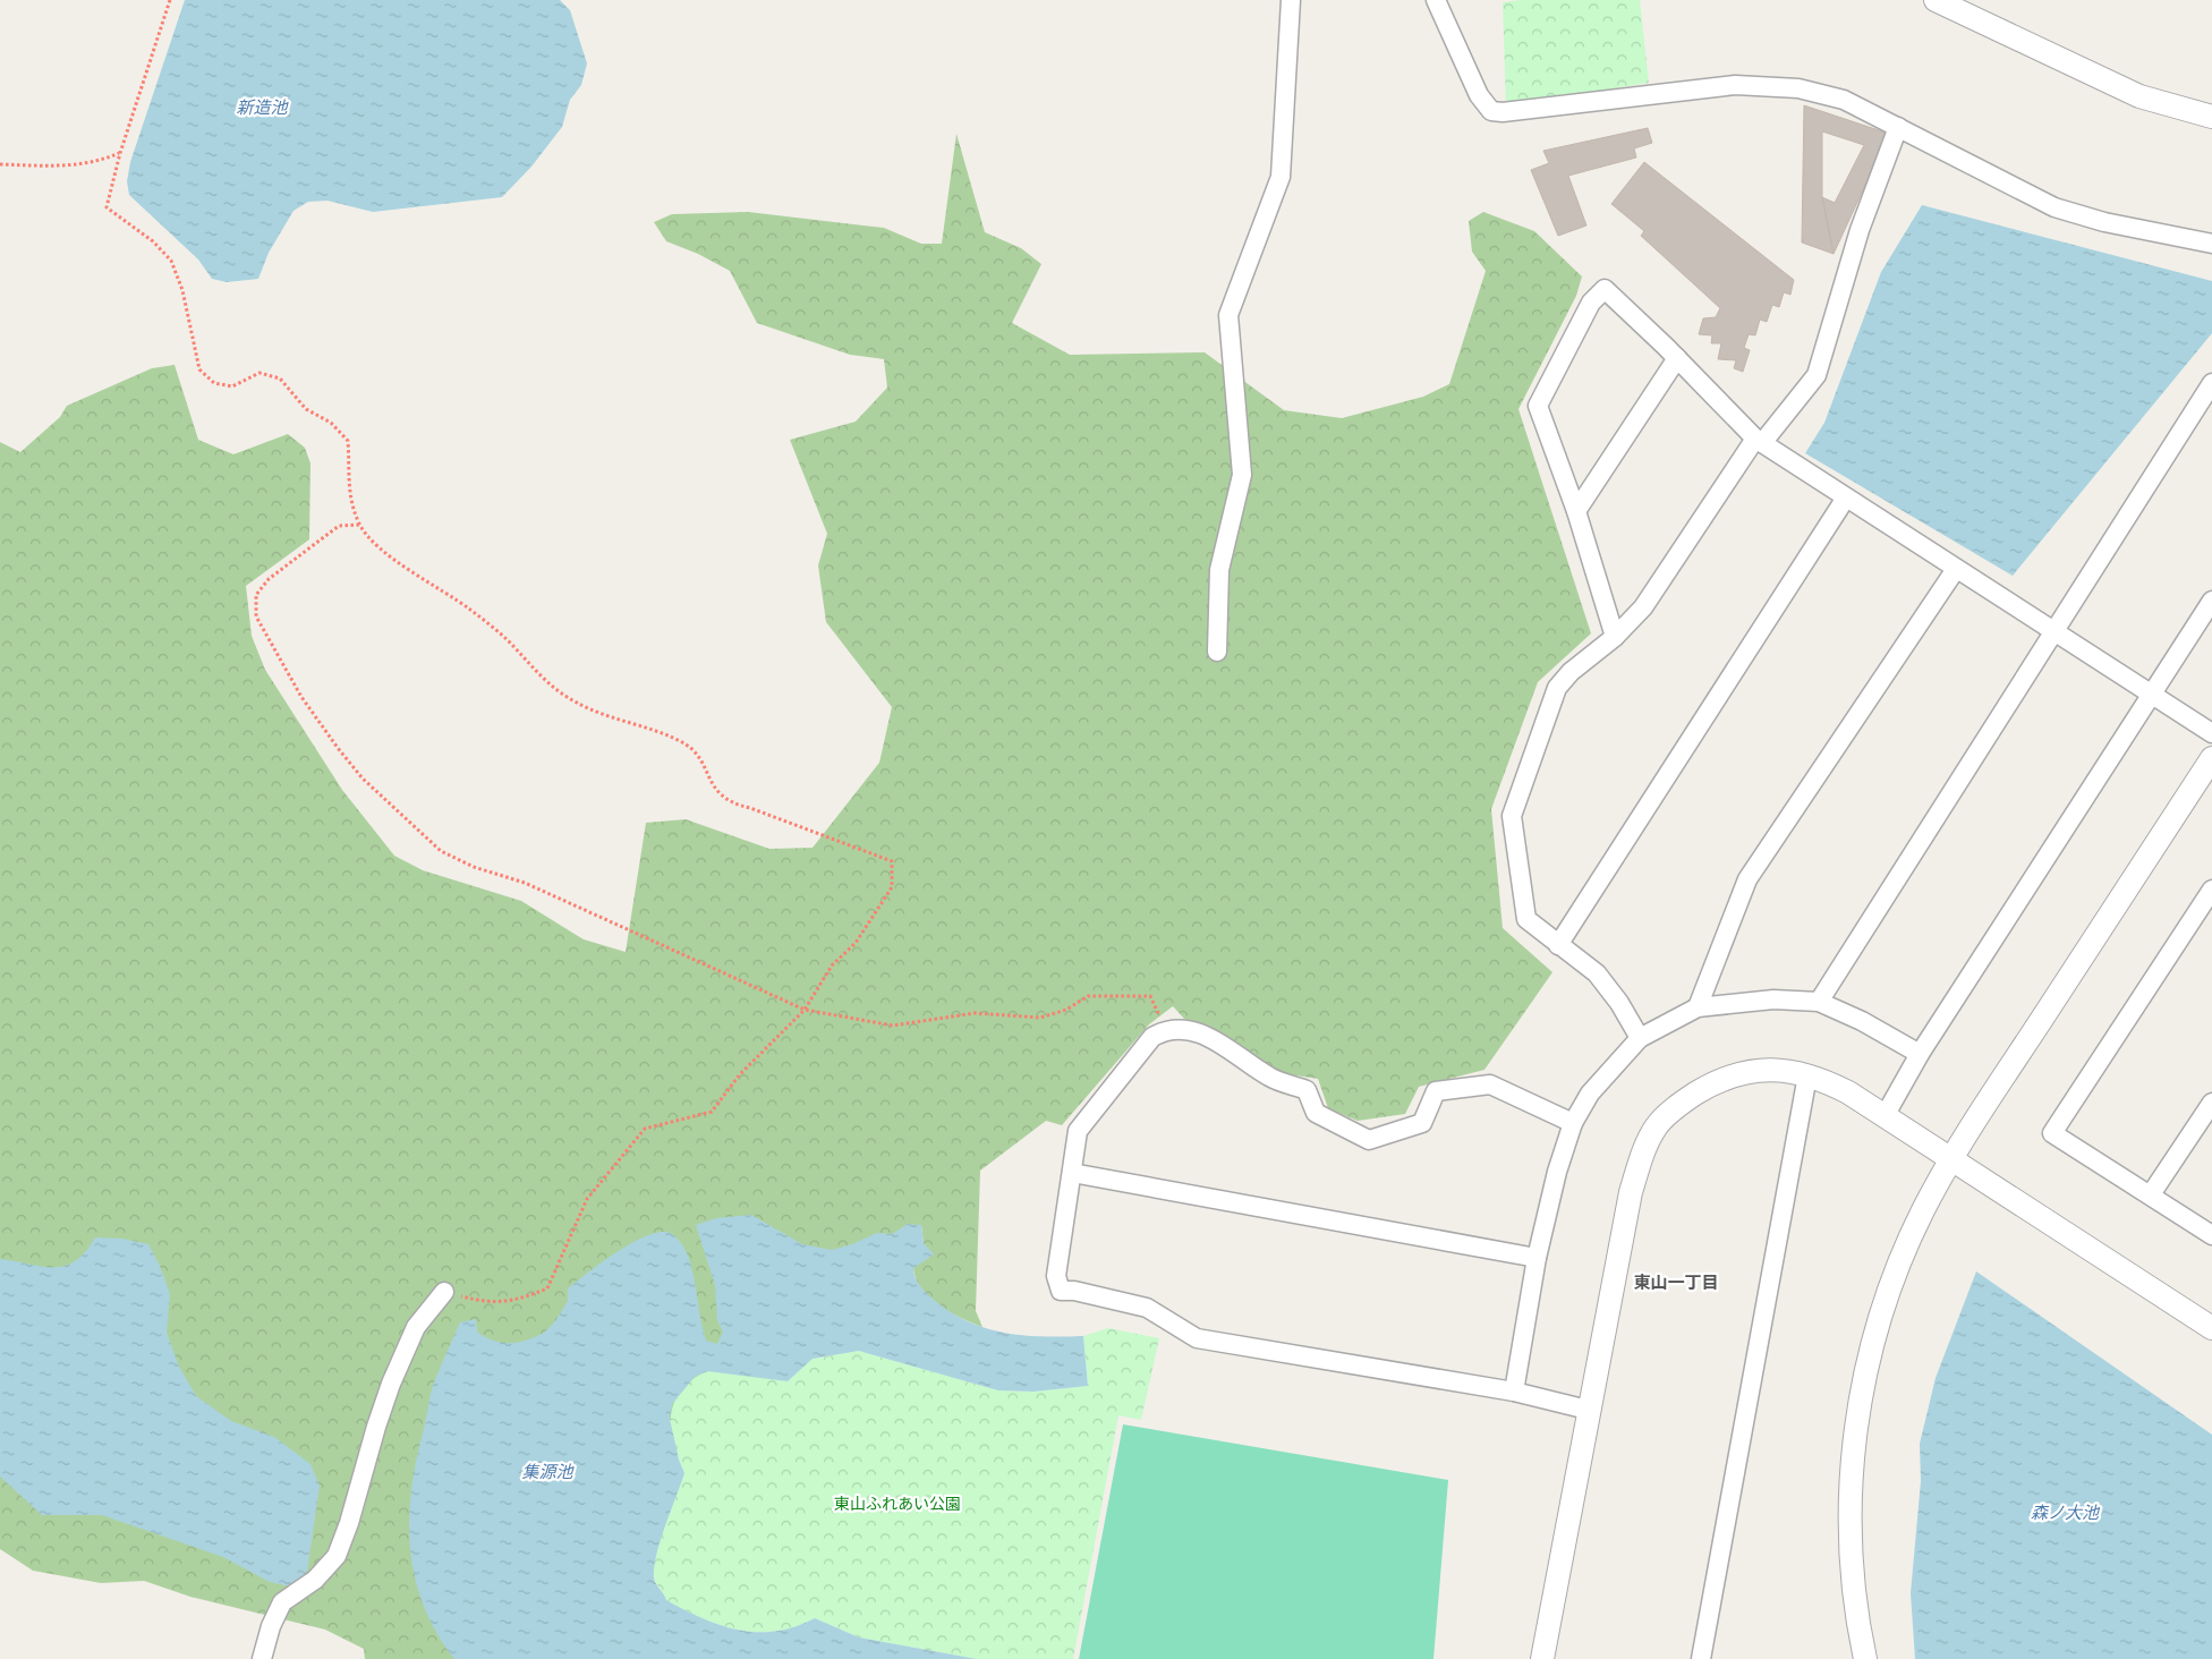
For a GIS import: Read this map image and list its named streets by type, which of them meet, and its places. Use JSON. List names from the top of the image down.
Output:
{
  "districts": ["東山一丁目"],
  "water": ["新造池", "集源池", "森ノ大池"],
  "parks": ["東山ふれあい公園"]
}
